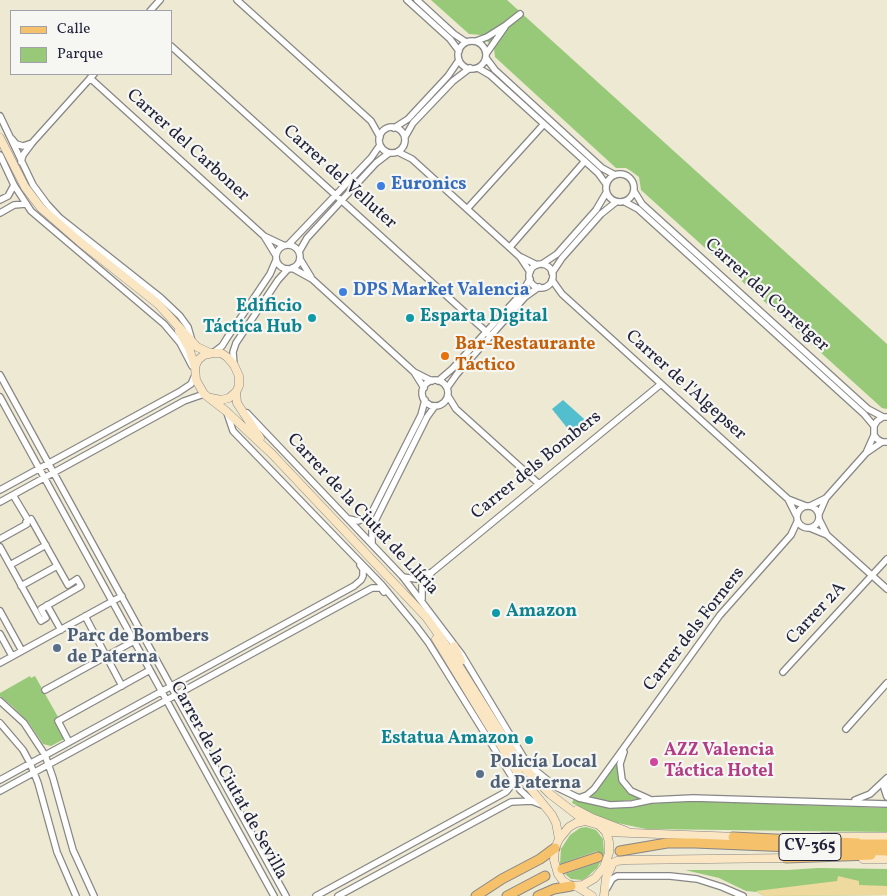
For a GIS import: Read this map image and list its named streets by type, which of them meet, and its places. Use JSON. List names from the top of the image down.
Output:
{
  "streets": {
    "main road": ["CV-365"],
    "street": [
      "Carrer del Carboner",
      "Carrer del Velluter",
      "Carrer del Corretger",
      "Carrer de l'Algepser",
      "Carrer dels Bombers",
      "Carrer de la Ciutat de Llíria",
      "Carrer 2A",
      "Carrer dels Forners",
      "Carrer de la Ciutat de Sevilla"
    ]
  },
  "crossings": [
    ["Carrer de l'Algepser", "Carrer dels Bombers"],
    ["Carrer dels Bombers", "Carrer de la Ciutat de Llíria"],
    ["Carrer de la Ciutat de Llíria", "Carrer dels Forners"]
  ],
  "places": [
    "Euronics",
    "DPS Market Valencia",
    "Edificio Táctica Hub",
    "Esparta Digital",
    "Bar-Restaurante Táctico",
    "Amazon",
    "Parc de Bombers de Paterna",
    "Estatua Amazon",
    "AZZ Valencia Táctica Hotel",
    "Policía Local de Paterna"
  ],
  "legend": ["Calle", "Parque"]
}
